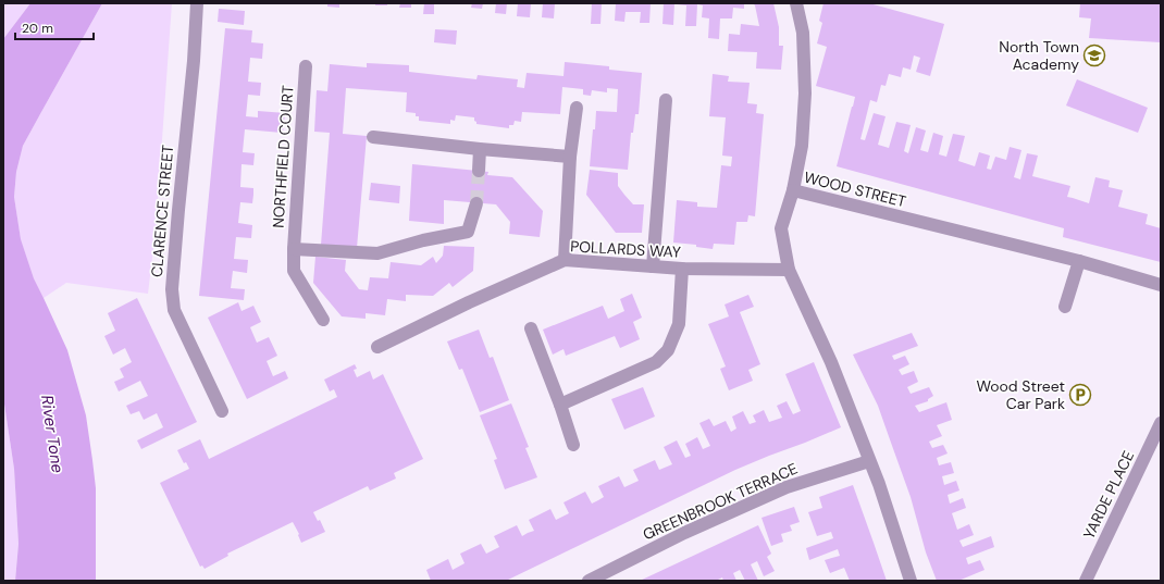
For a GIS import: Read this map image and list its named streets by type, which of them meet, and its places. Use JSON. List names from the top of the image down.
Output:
{
  "streets": {
    "street": [
      "NORTHFIELD COURT",
      "WOOD STREET",
      "CLARENCE STREET",
      "POLLARDS WAY",
      "YARDE PLACE",
      "GREENBROOK TERRACE"
    ]
  },
  "crossings": [
    ["WOOD STREET", "POLLARDS WAY"],
    ["WOOD STREET", "GREENBROOK TERRACE"]
  ],
  "water": ["River Tone"],
  "places": {
    "school or university": ["North Town Academy"],
    "parking": ["Wood Street Car Park"]
  },
  "scale_bar": "20 m"
}
